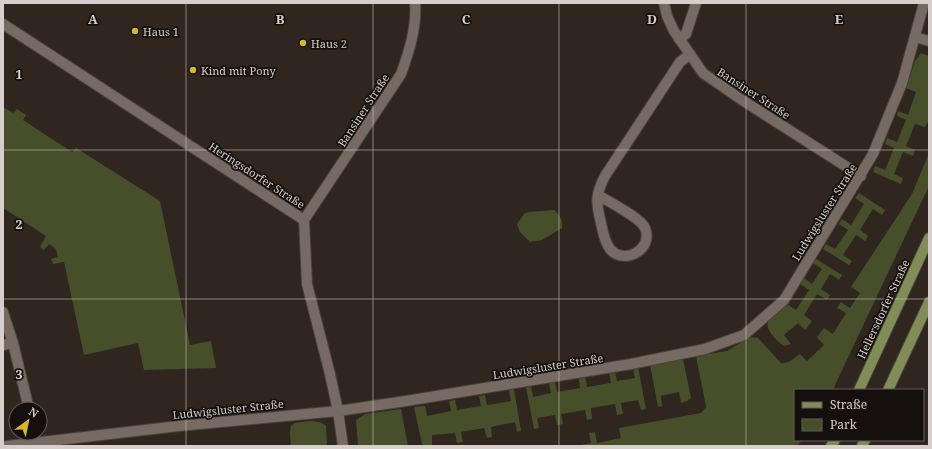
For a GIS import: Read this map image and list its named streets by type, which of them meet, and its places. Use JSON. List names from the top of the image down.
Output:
{
  "streets": {
    "main road": ["Hellersdorfer Straße"],
    "street": ["Bansiner Straße", "Heringsdorfer Straße", "Ludwigsluster Straße"]
  },
  "crossings": [
    ["Bansiner Straße", "Heringsdorfer Straße"],
    ["Bansiner Straße", "Ludwigsluster Straße"],
    ["Heringsdorfer Straße", "Ludwigsluster Straße"]
  ],
  "places": ["Haus 1", "Haus 2", "Kind mit Pony"],
  "legend": ["Straße", "Park"],
  "north": "top right",
  "grid": {
    "columns": [
      "A",
      "B",
      "C",
      "D",
      "E"
    ],
    "rows": ["1", "2", "3"]
  }
}
